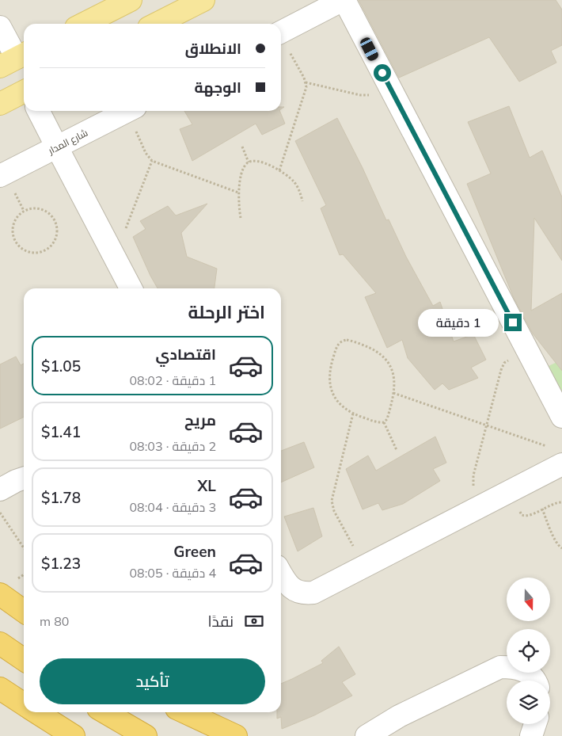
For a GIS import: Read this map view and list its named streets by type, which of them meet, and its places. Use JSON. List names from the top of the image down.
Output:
{
  "streets": {
    "street": ["شارع المدار"]
  },
  "north": "bottom",
  "page": {
    "banner": ["الانطلاق", "الوجهة"],
    "heading": "اختر الرحلة",
    "bubble": "1 دقيقة",
    "list": [
      {
        "name": "اقتصادي",
        "note": "1 دقيقة · 08:02",
        "value": "$1.05"
      },
      {
        "name": "مريح",
        "note": "2 دقيقة · 08:03",
        "value": "$1.41"
      },
      {
        "name": "XL",
        "note": "3 دقيقة · 08:04",
        "value": "$1.78"
      },
      {
        "name": "Green",
        "note": "4 دقيقة · 08:05",
        "value": "$1.23"
      }
    ],
    "pay": ["نقدًا", "80 m"],
    "buttons": "تأكيد"
  }
}
